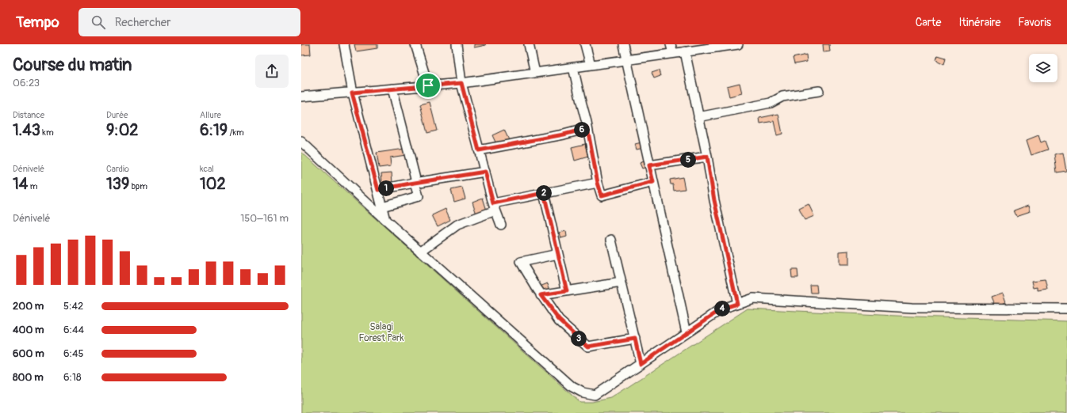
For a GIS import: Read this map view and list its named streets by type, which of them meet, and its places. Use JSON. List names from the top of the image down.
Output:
{
  "parks": ["Salagi Forest Park"],
  "page": {
    "header": "Tempo",
    "search": "Rechercher",
    "nav": ["Carte", "Itinéraire", "Favoris"],
    "heading": ["Course du matin", "06:23"],
    "stats": [
      ["Distance", "1.43 km"],
      ["Durée", "9:02"],
      ["Allure", "6:19 /km"],
      ["Dénivelé", "14 m"],
      ["Cardio", "139 bpm"],
      ["kcal", "102"]
    ],
    "pins": [
      "6",
      "5",
      "1",
      "2",
      "4",
      "3"
    ],
    "chart": ["Dénivelé", "150–161 m"],
    "list": [
      {
        "name": "200 m",
        "note": "5:42"
      },
      {
        "name": "400 m",
        "note": "6:44"
      },
      {
        "name": "600 m",
        "note": "6:45"
      },
      {
        "name": "800 m",
        "note": "6:18"
      }
    ]
  }
}
